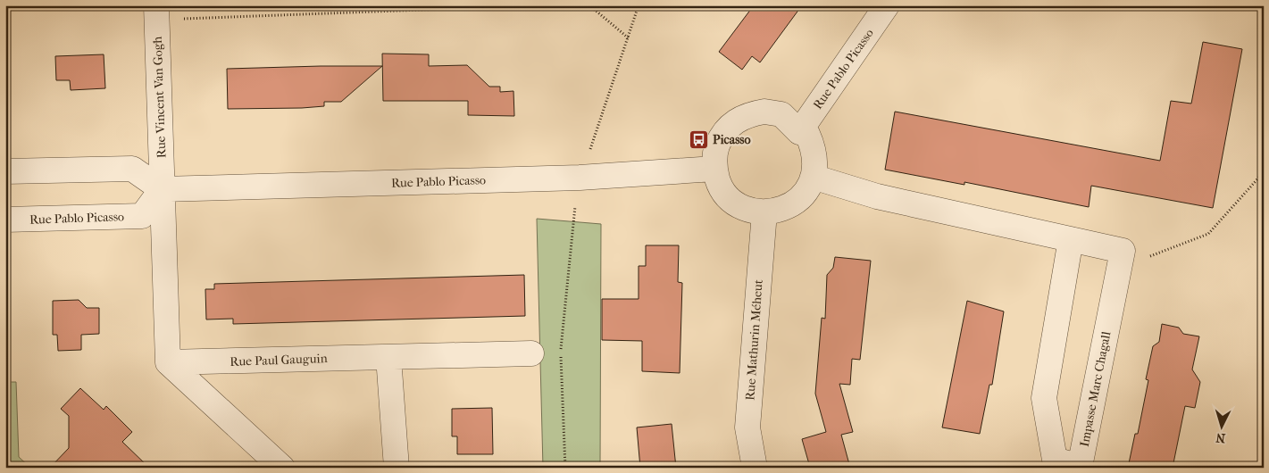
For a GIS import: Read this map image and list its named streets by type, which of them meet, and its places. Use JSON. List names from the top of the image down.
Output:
{
  "streets": {
    "street": [
      "Rue Pablo Picasso",
      "Rue Vincent Van Gogh",
      "Rue Mathurin Méheut",
      "Rue Paul Gauguin",
      "Impasse Marc Chagall"
    ]
  },
  "crossings": [
    ["Rue Pablo Picasso", "Rue Vincent Van Gogh"],
    ["Rue Pablo Picasso", "Rue Mathurin Méheut"],
    ["Rue Pablo Picasso", "Impasse Marc Chagall"],
    ["Rue Mathurin Méheut", "Impasse Marc Chagall"]
  ],
  "places": {
    "bus stop": ["Picasso"]
  },
  "north": "bottom"
}
